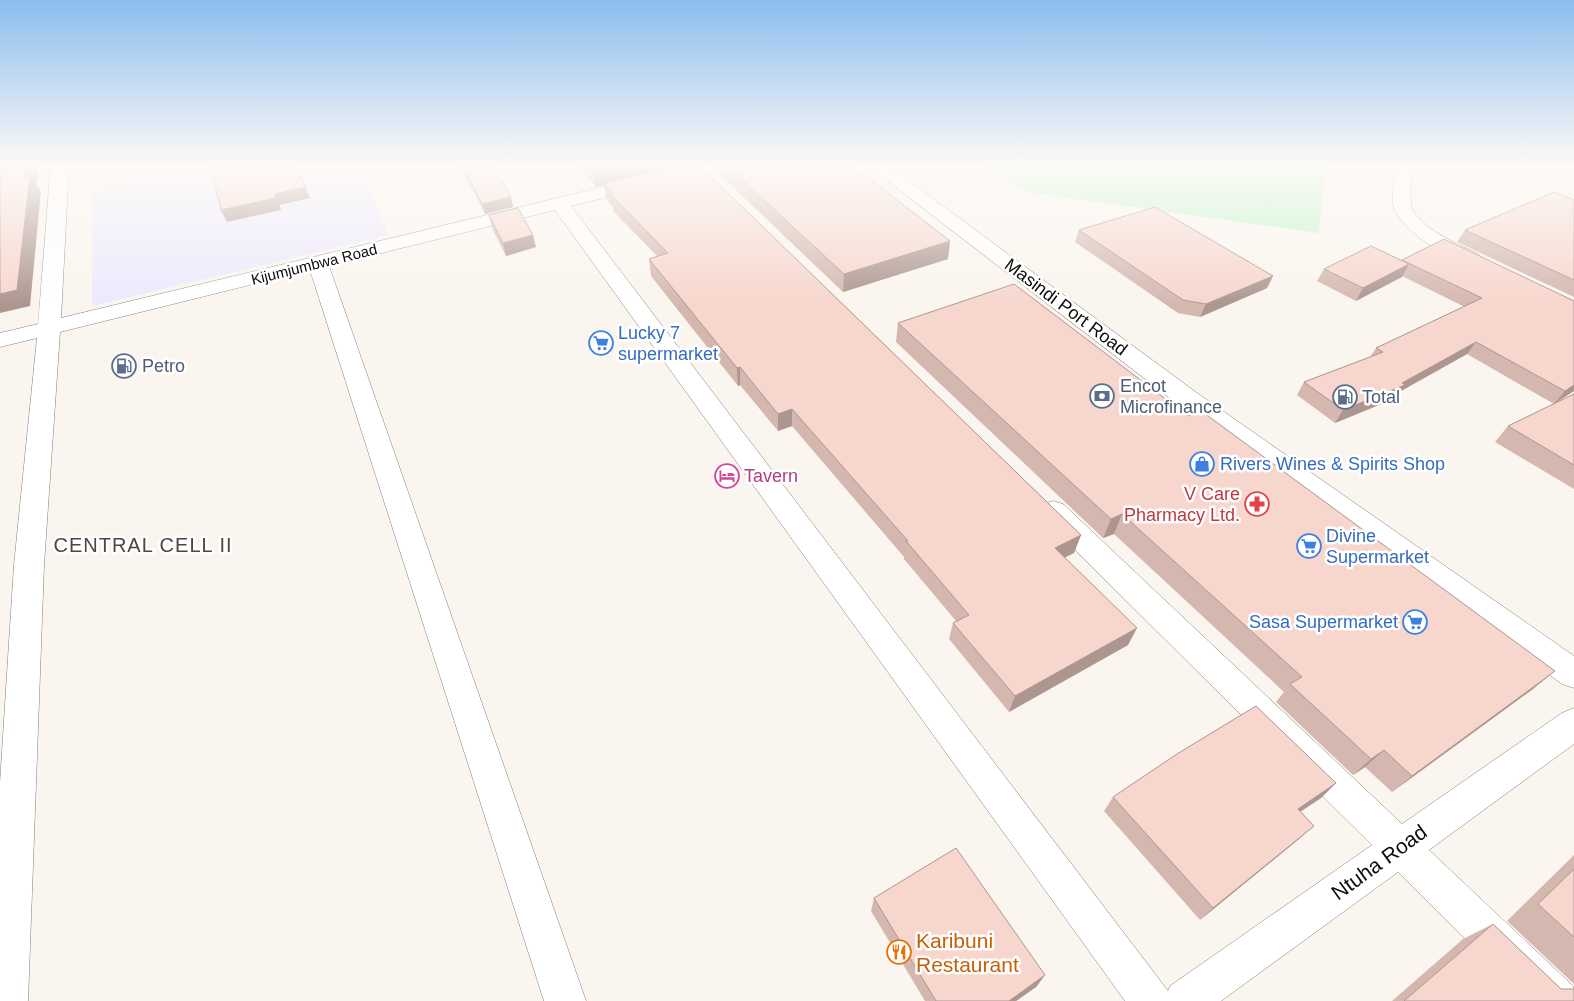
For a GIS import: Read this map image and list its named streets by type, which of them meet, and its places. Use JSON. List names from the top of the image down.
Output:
{
  "streets": {
    "street": ["Kijumjumbwa Road", "Masindi Port Road", "Ntuha Road"]
  },
  "districts": ["CENTRAL CELL II"],
  "places": {
    "supermarket": ["Lucky 7 supermarket", "Divine Supermarket", "Sasa Supermarket"],
    "fuel station": ["Petro", "Total"],
    "bank": ["Encot Microfinance"],
    "shop": ["Rivers Wines & Spirits Shop"],
    "hotel": ["Tavern"],
    "pharmacy": ["V Care Pharmacy Ltd."],
    "restaurant": ["Karibuni Restaurant"]
  }
}
